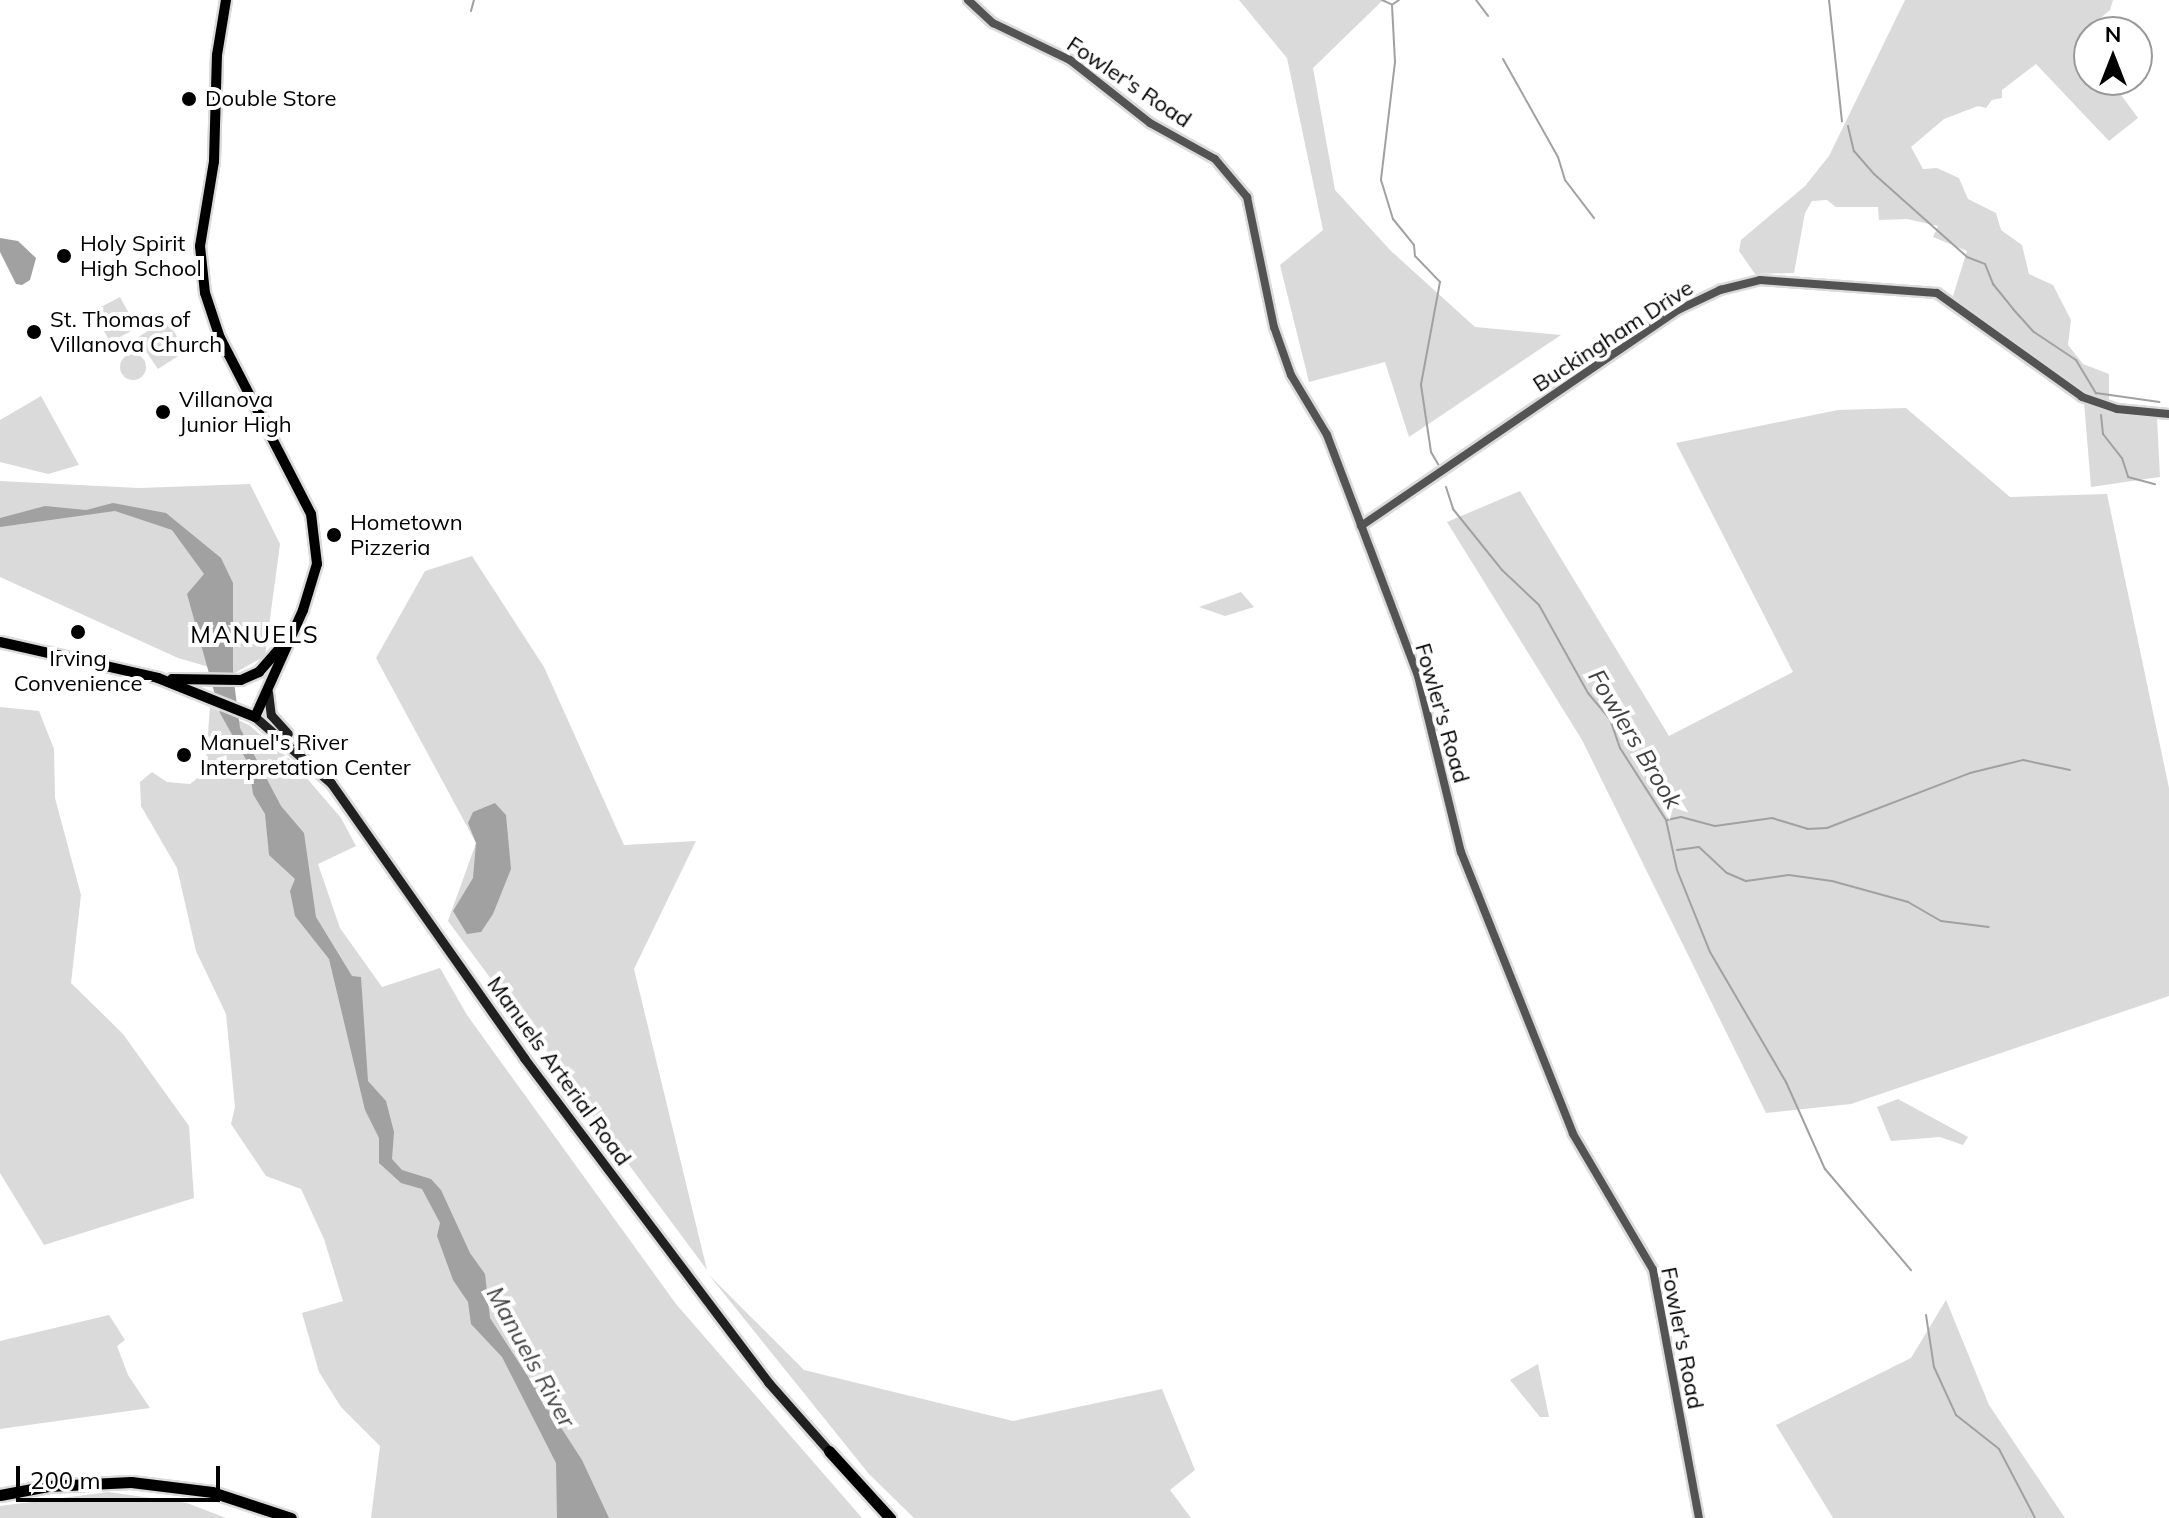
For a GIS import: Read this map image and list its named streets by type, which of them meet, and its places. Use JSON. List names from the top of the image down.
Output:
{
  "streets": {
    "main road": ["Manuels Arterial Road"],
    "street": ["Fowler's Road", "Buckingham Drive"]
  },
  "crossings": [
    ["Fowler's Road", "Buckingham Drive"]
  ],
  "districts": ["MANUELS"],
  "water": ["Fowlers Brook", "Manuels River"],
  "places": [
    "Double Store",
    "Holy Spirit High School",
    "St. Thomas of Villanova Church",
    "Villanova Junior High",
    "Hometown Pizzeria",
    "Irving Convenience",
    "Manuel's River Interpretation Center"
  ],
  "scale_bar": "200 m",
  "north": "top"
}
